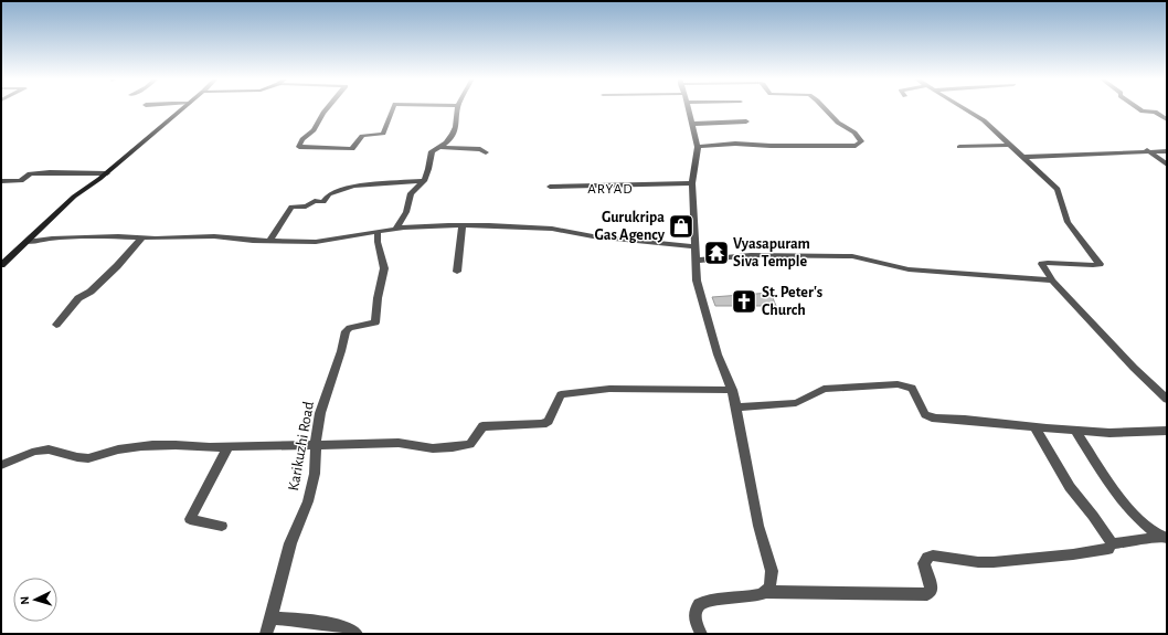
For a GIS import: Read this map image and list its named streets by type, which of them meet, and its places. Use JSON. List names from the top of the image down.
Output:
{
  "streets": {
    "street": ["Karikuzhi Road"]
  },
  "districts": ["ARYAD"],
  "places": {
    "shop": ["Gurukripa Gas Agency"],
    "temple": ["Vyasapuram Siva Temple"],
    "church": ["St. Peter's Church"]
  },
  "north": "left"
}
